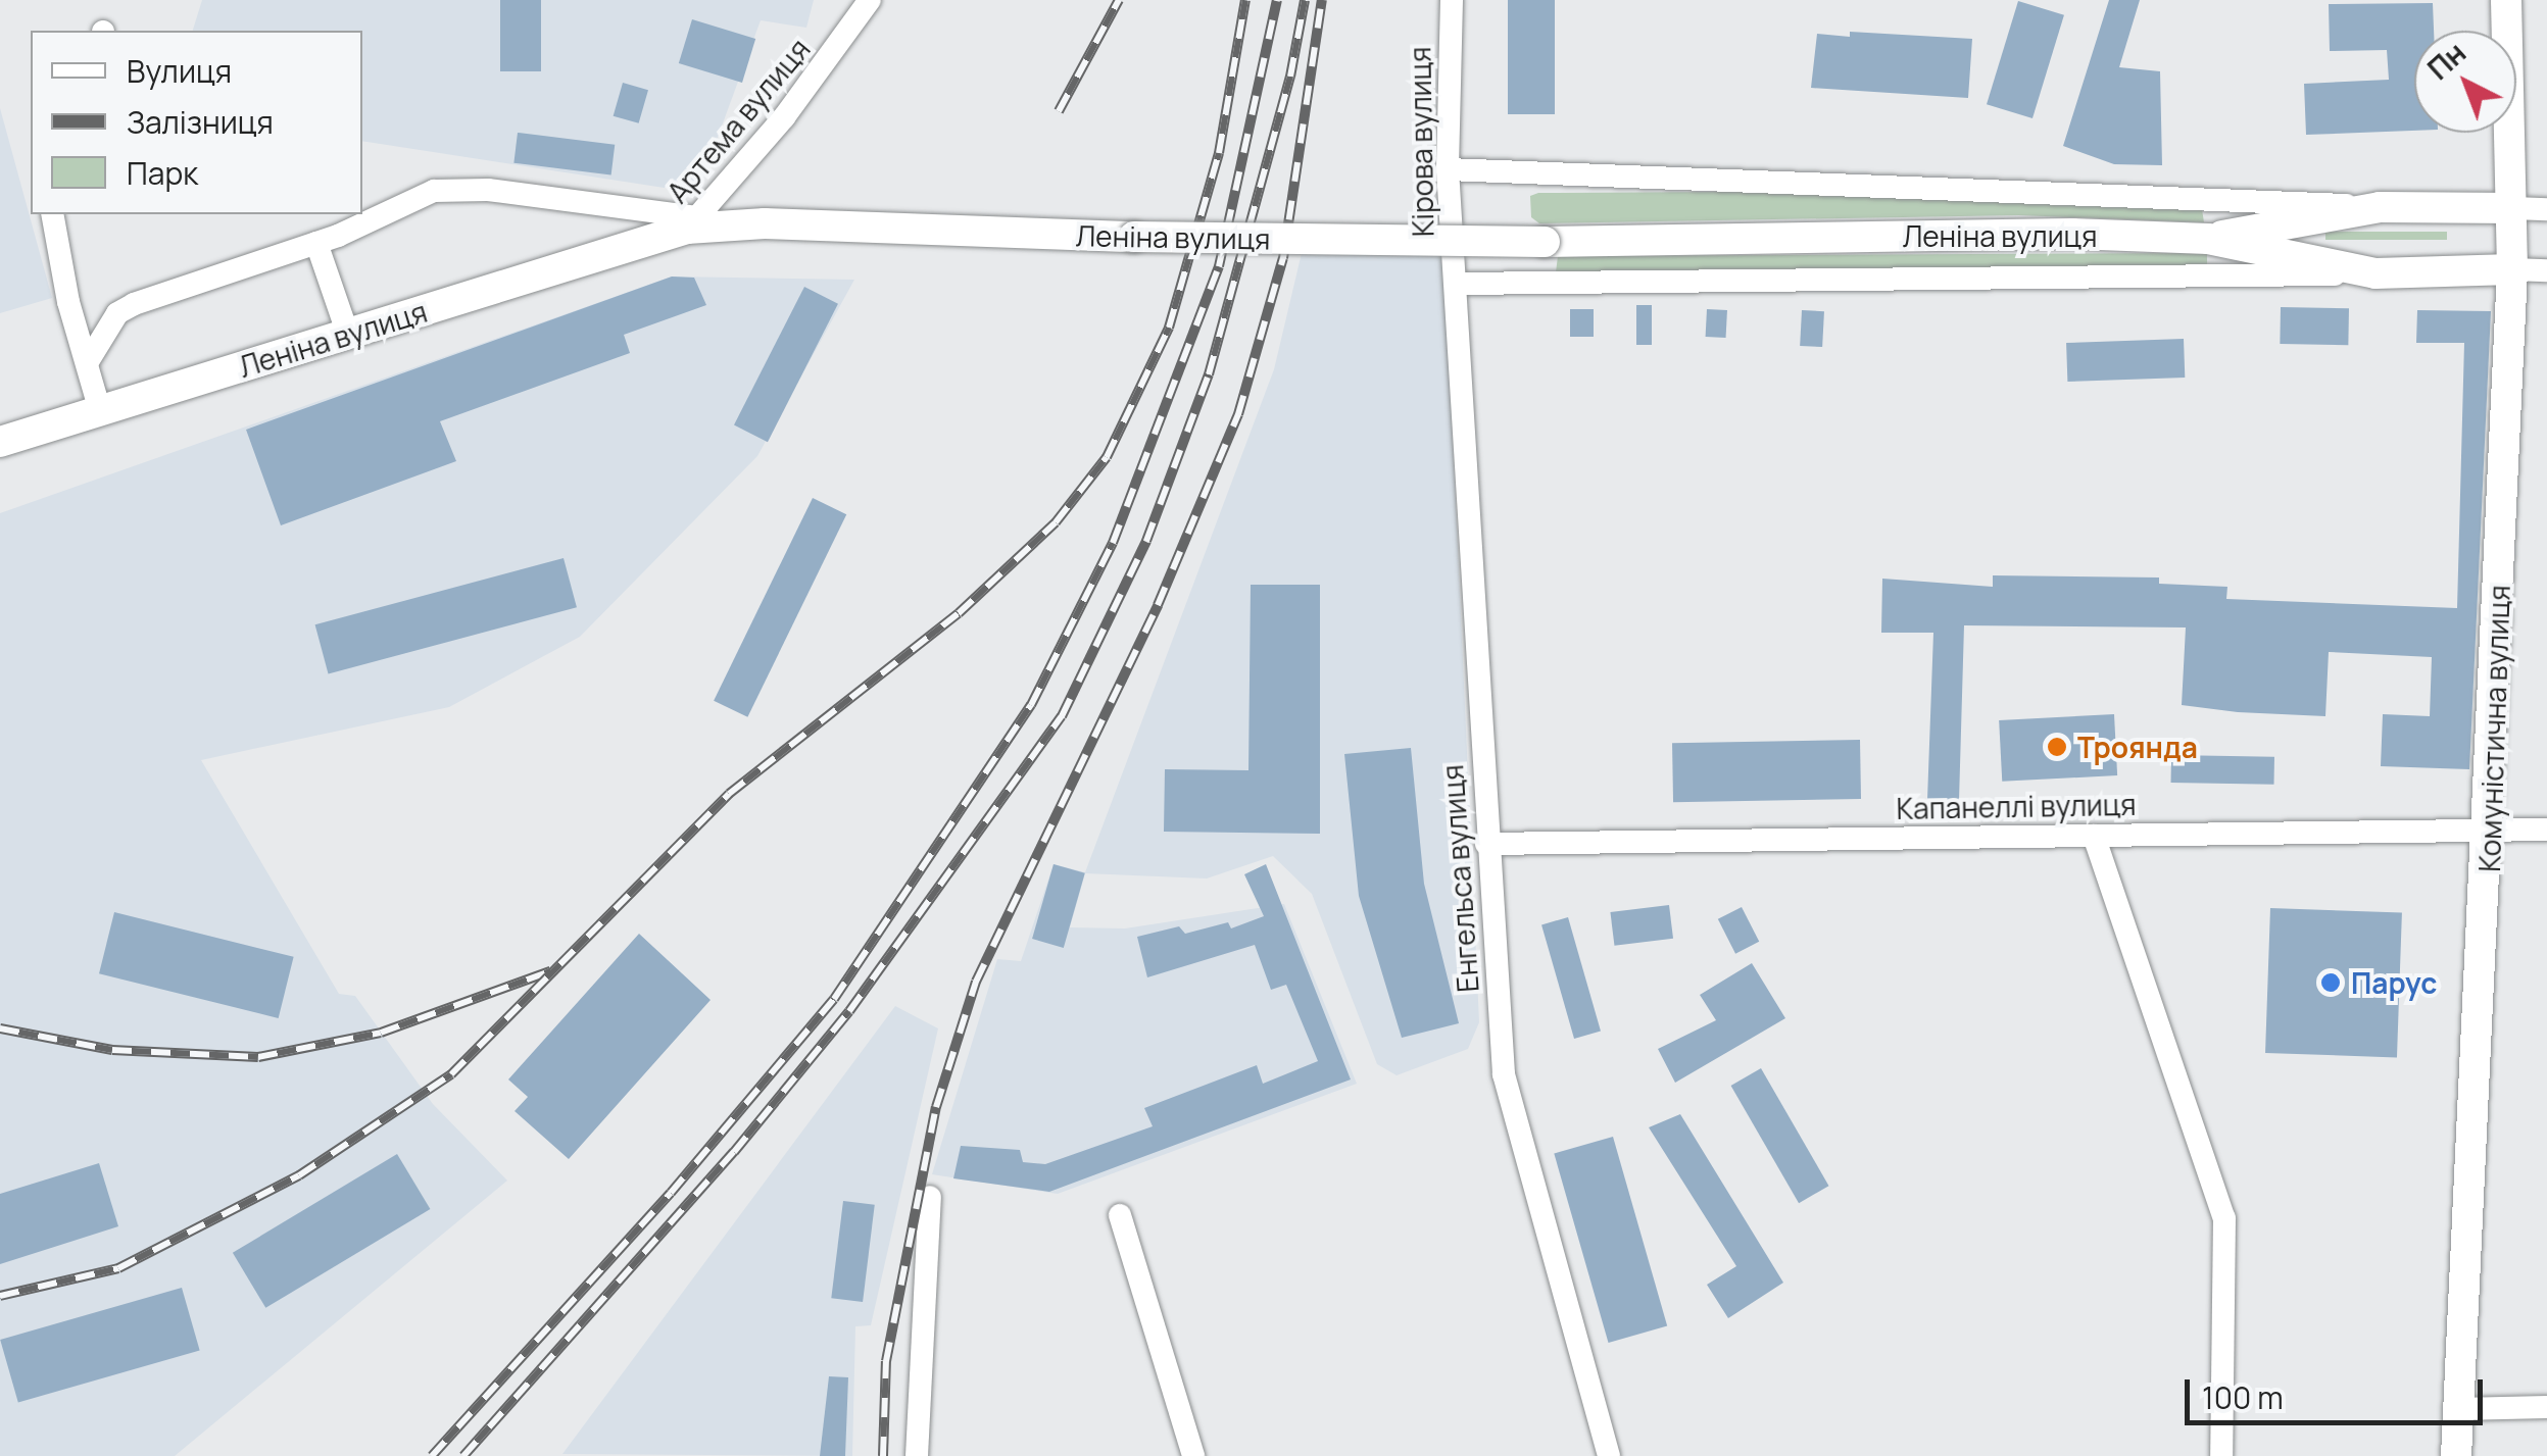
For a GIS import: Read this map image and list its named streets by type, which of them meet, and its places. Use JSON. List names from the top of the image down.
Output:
{
  "streets": {
    "main road": ["Леніна вулиця", "Комуністична вулиця"],
    "street": [
      "Артема вулиця",
      "Кірова вулиця",
      "Капанеллі вулиця",
      "Енгельса вулиця"
    ]
  },
  "crossings": [
    ["Артема вулиця", "Леніна вулиця"],
    ["Кірова вулиця", "Леніна вулиця"],
    ["Кірова вулиця", "Енгельса вулиця"],
    ["Леніна вулиця", "Комуністична вулиця"],
    ["Леніна вулиця", "Енгельса вулиця"],
    ["Комуністична вулиця", "Капанеллі вулиця"],
    ["Капанеллі вулиця", "Енгельса вулиця"]
  ],
  "places": ["Троянда", "Парус"],
  "legend": ["Вулиця", "Залізниця", "Парк"],
  "scale_bar": "100 m",
  "north": "top left"
}
